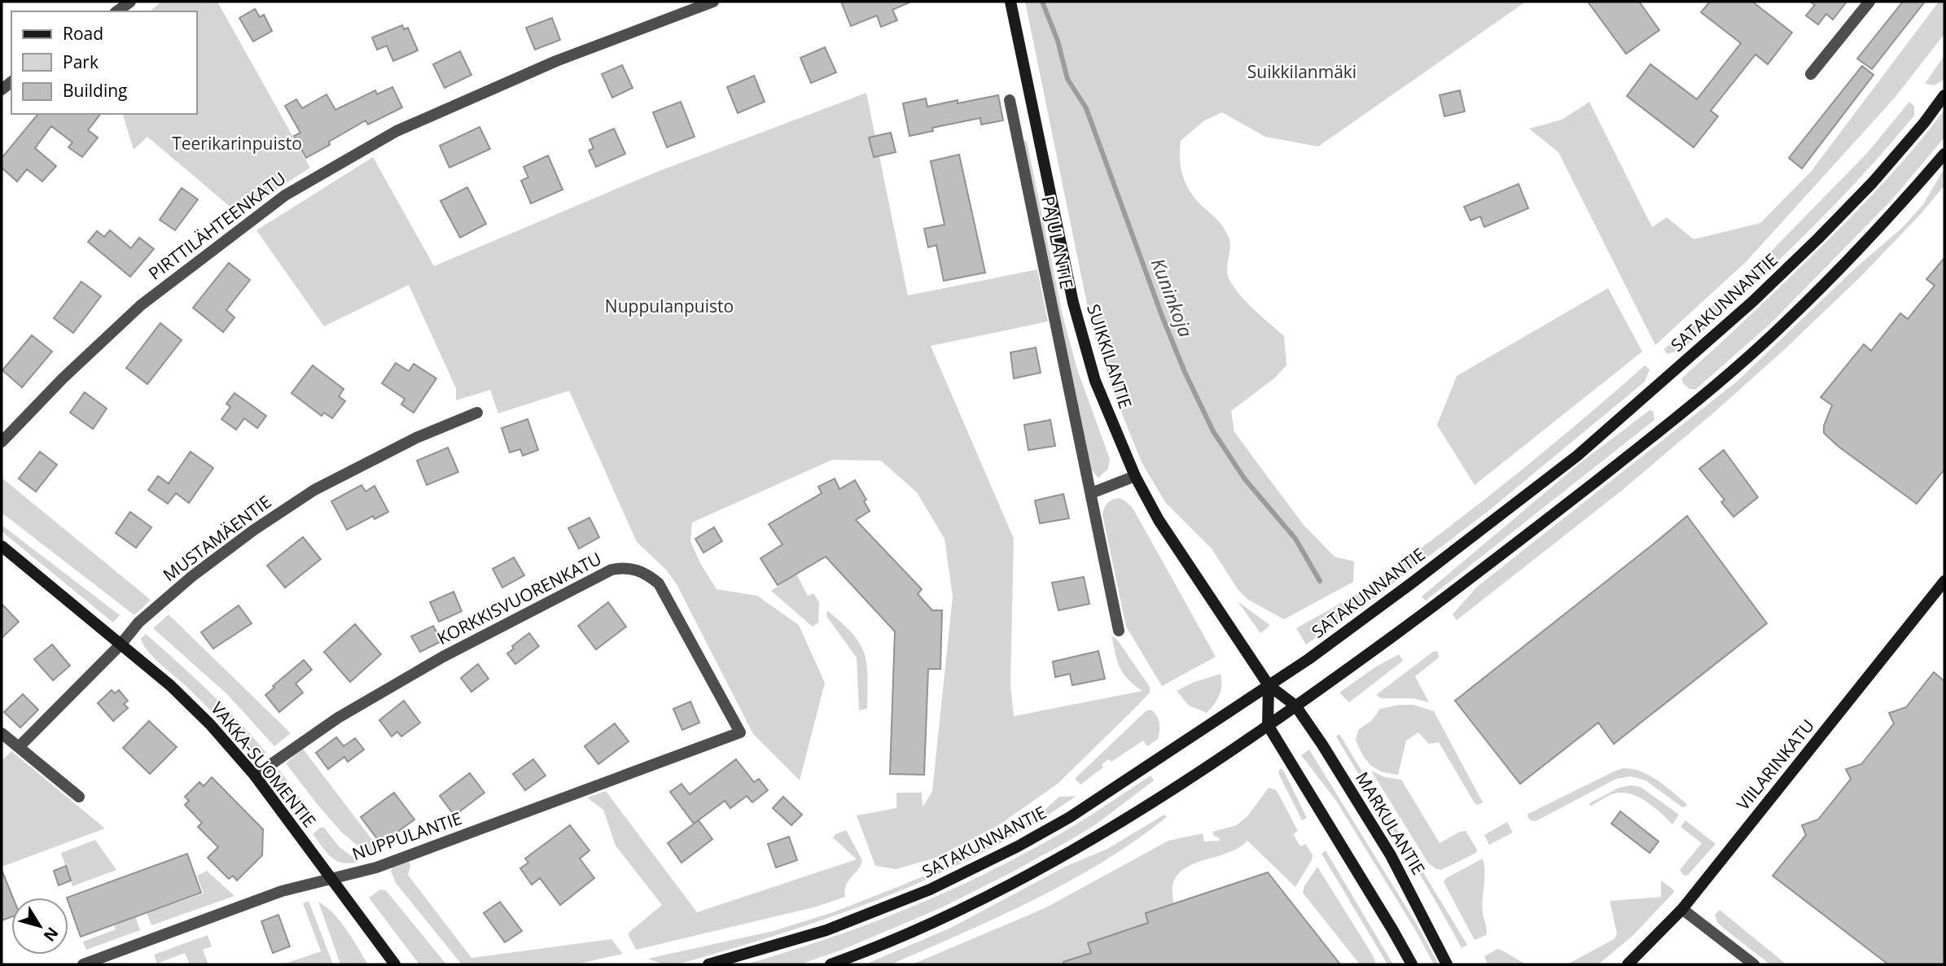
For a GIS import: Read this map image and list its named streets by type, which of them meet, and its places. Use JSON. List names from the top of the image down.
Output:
{
  "streets": {
    "main road": [
      "SATAKUNNANTIE",
      "SUIKKILANTIE",
      "VAKKA-SUOMENTIE",
      "VIILARINKATU",
      "MARKULANTIE"
    ],
    "street": [
      "PIRTTILÄHTEENKATU",
      "PAJULANTIE",
      "MUSTAMÄENTIE",
      "KORKKISVUORENKATU",
      "NUPPULANTIE"
    ]
  },
  "crossings": [
    ["SATAKUNNANTIE", "SUIKKILANTIE"],
    ["SATAKUNNANTIE", "MARKULANTIE"],
    ["SUIKKILANTIE", "MARKULANTIE"],
    ["MUSTAMÄENTIE", "VAKKA-SUOMENTIE"],
    ["KORKKISVUORENKATU", "VAKKA-SUOMENTIE"],
    ["KORKKISVUORENKATU", "NUPPULANTIE"],
    ["VAKKA-SUOMENTIE", "NUPPULANTIE"]
  ],
  "water": ["Kuninkoja"],
  "parks": ["Suikkilanmäki", "Teerikarinpuisto", "Nuppulanpuisto"],
  "legend": ["Road", "Park", "Building"],
  "north": "bottom right"
}
